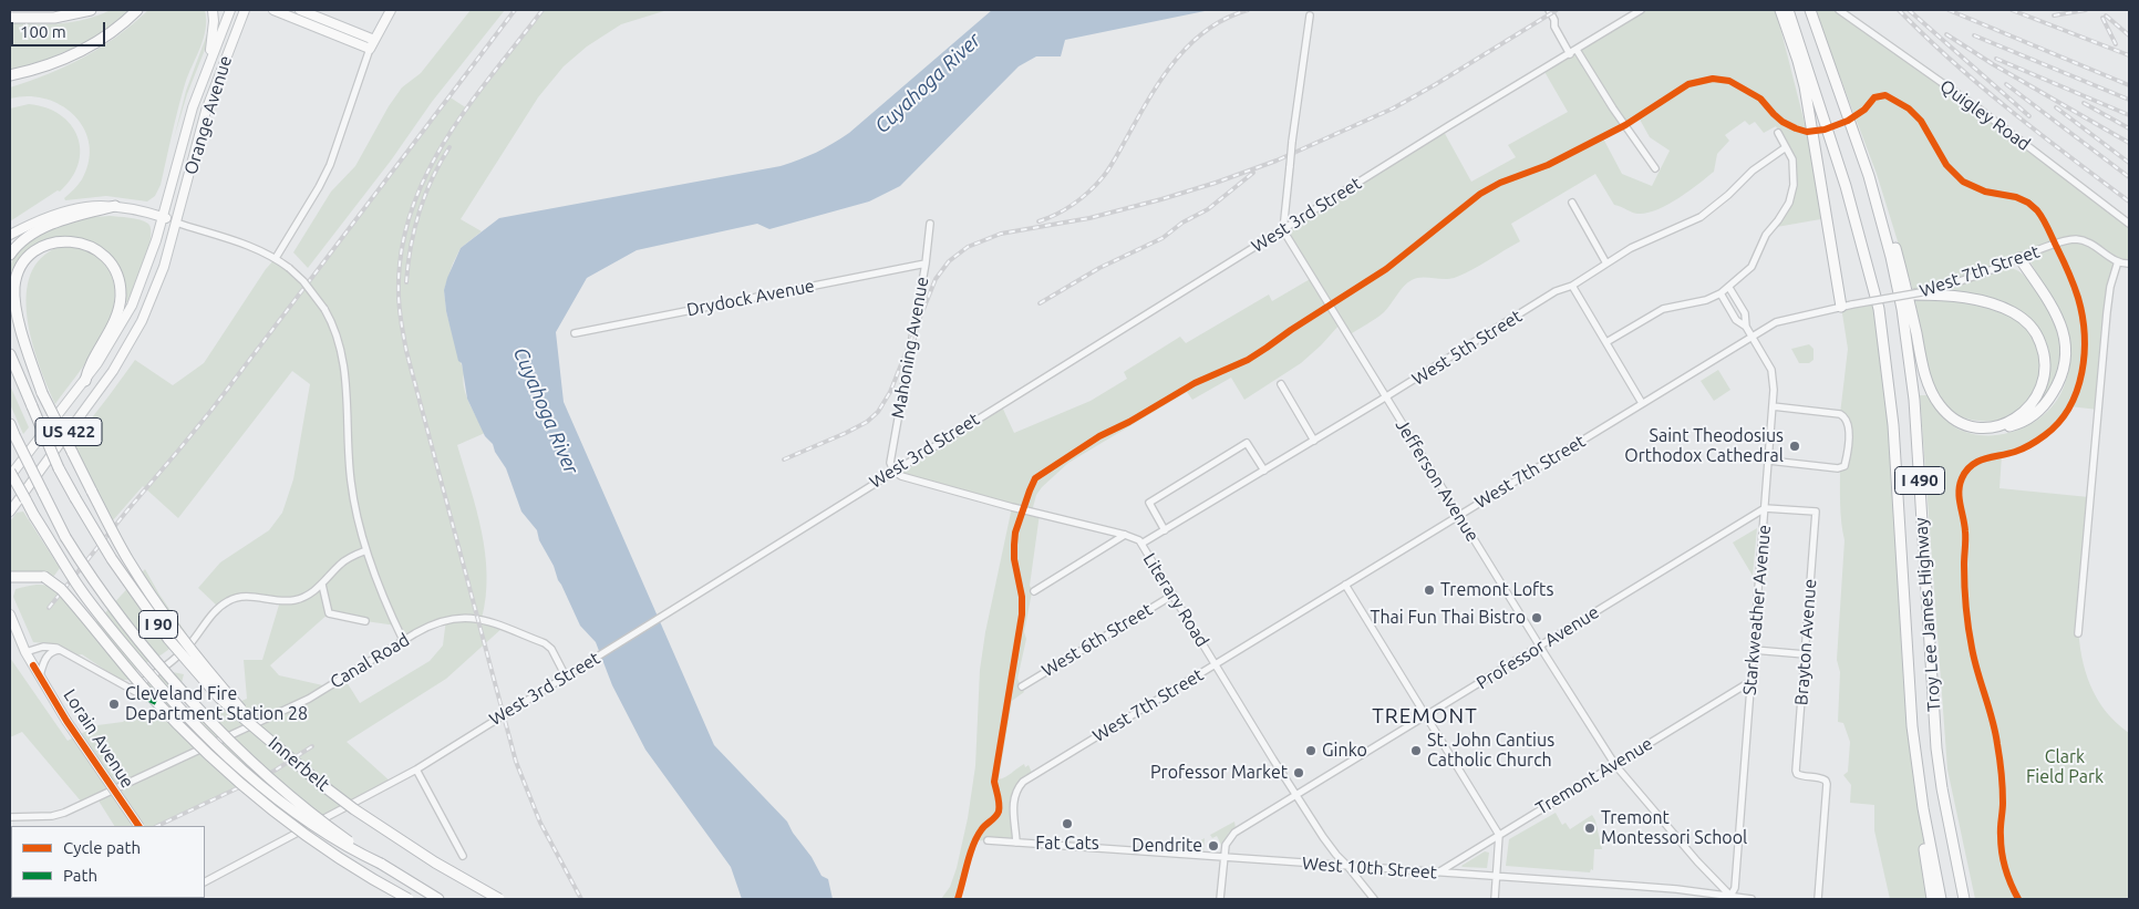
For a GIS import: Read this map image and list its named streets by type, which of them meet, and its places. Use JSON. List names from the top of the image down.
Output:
{
  "streets": {
    "highway": [
      "I 490",
      "Troy Lee James Highway",
      "I 90",
      "Innerbelt"
    ],
    "main road": ["Orange Avenue", "US 422", "Lorain Avenue"],
    "street": [
      "Quigley Road",
      "West 3rd Street",
      "West 7th Street",
      "Drydock Avenue",
      "Mahoning Avenue",
      "West 5th Street",
      "Jefferson Avenue",
      "Literary Road",
      "Starkweather Avenue",
      "West 6th Street",
      "Brayton Avenue",
      "Professor Avenue",
      "Canal Road",
      "Tremont Avenue",
      "West 10th Street"
    ]
  },
  "crossings": [
    ["Orange Avenue", "US 422"],
    ["West 3rd Street", "Mahoning Avenue"],
    ["West 3rd Street", "Jefferson Avenue"],
    ["West 3rd Street", "Literary Road"],
    ["West 3rd Street", "Canal Road"],
    ["West 7th Street", "Jefferson Avenue"],
    ["West 7th Street", "Literary Road"],
    ["West 7th Street", "Starkweather Avenue"],
    ["West 7th Street", "West 10th Street"],
    ["Drydock Avenue", "Mahoning Avenue"],
    ["Mahoning Avenue", "Literary Road"],
    ["West 5th Street", "Jefferson Avenue"],
    ["West 5th Street", "Literary Road"],
    ["Jefferson Avenue", "Starkweather Avenue"],
    ["Jefferson Avenue", "Professor Avenue"],
    ["Jefferson Avenue", "Tremont Avenue"],
    ["Jefferson Avenue", "West 10th Street"],
    ["Literary Road", "West 6th Street"],
    ["Literary Road", "Professor Avenue"],
    ["Literary Road", "West 10th Street"],
    ["Starkweather Avenue", "Brayton Avenue"],
    ["Starkweather Avenue", "Professor Avenue"],
    ["Starkweather Avenue", "Tremont Avenue"],
    ["Starkweather Avenue", "West 10th Street"],
    ["Brayton Avenue", "Professor Avenue"],
    ["Professor Avenue", "West 10th Street"],
    ["Tremont Avenue", "West 10th Street"]
  ],
  "districts": ["TREMONT"],
  "water": ["Cuyahoga River"],
  "parks": ["Clark Field Park"],
  "places": [
    "Saint Theodosius Orthodox Cathedral",
    "Tremont Lofts",
    "Thai Fun Thai Bistro",
    "Cleveland Fire Department Station 28",
    "Ginko",
    "St. John Cantius Catholic Church",
    "Professor Market",
    "Fat Cats",
    "Tremont Montessori School",
    "Dendrite"
  ],
  "legend": ["Cycle path", "Path"],
  "scale_bar": "100 m"
}
